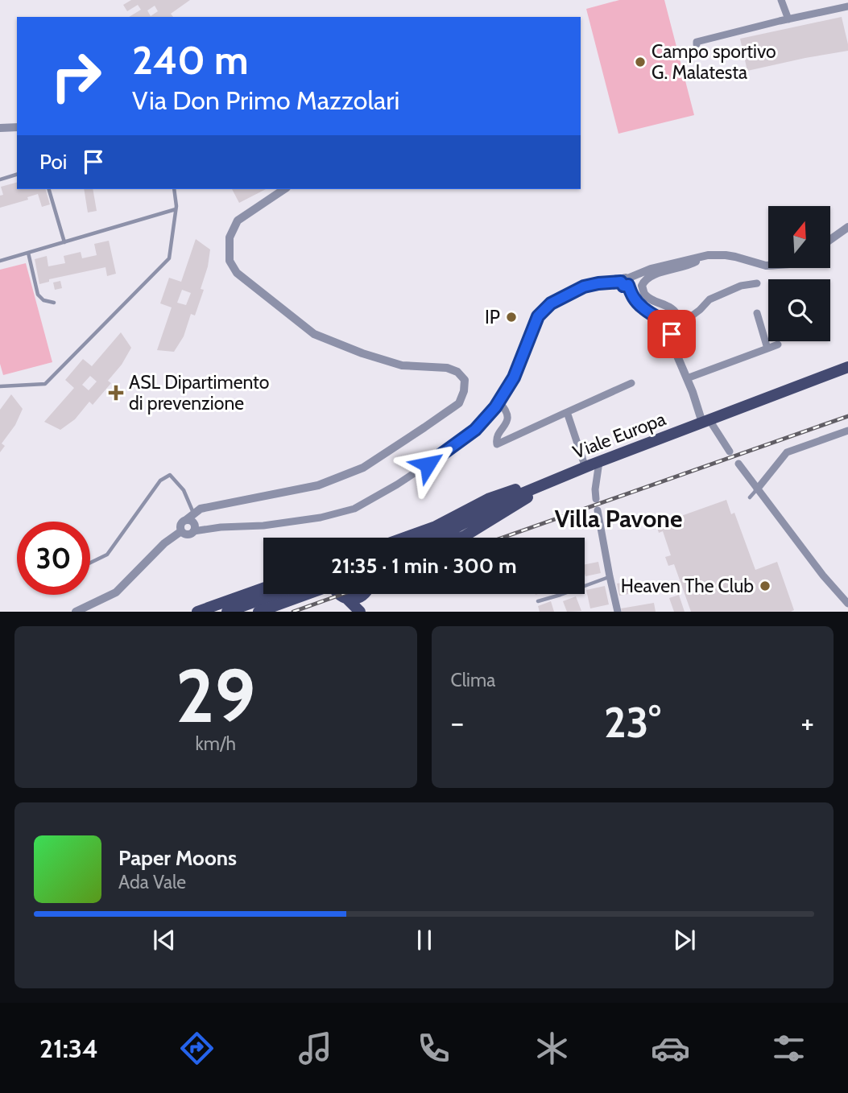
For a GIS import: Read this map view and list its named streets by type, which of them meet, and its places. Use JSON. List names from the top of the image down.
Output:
{
  "streets": {
    "main road": ["Viale Europa"]
  },
  "districts": ["Villa Pavone"],
  "places": {
    "other": ["Campo sportivo G. Malatesta", "IP", "Heaven The Club"],
    "health": ["ASL Dipartimento di prevenzione"]
  },
  "north": "top",
  "page": {
    "turn": ["240 m", "Via Don Primo Mazzolari"],
    "then": "Poi",
    "limit": "30",
    "trip": "21:35 · 1 min · 300 m",
    "tile": [
      ["29", "km/h"],
      "Clima"
    ],
    "heat": ["−", "23°", "+"],
    "song": ["Paper Moons", "Ada Vale"],
    "tabs": "21:34"
  }
}
